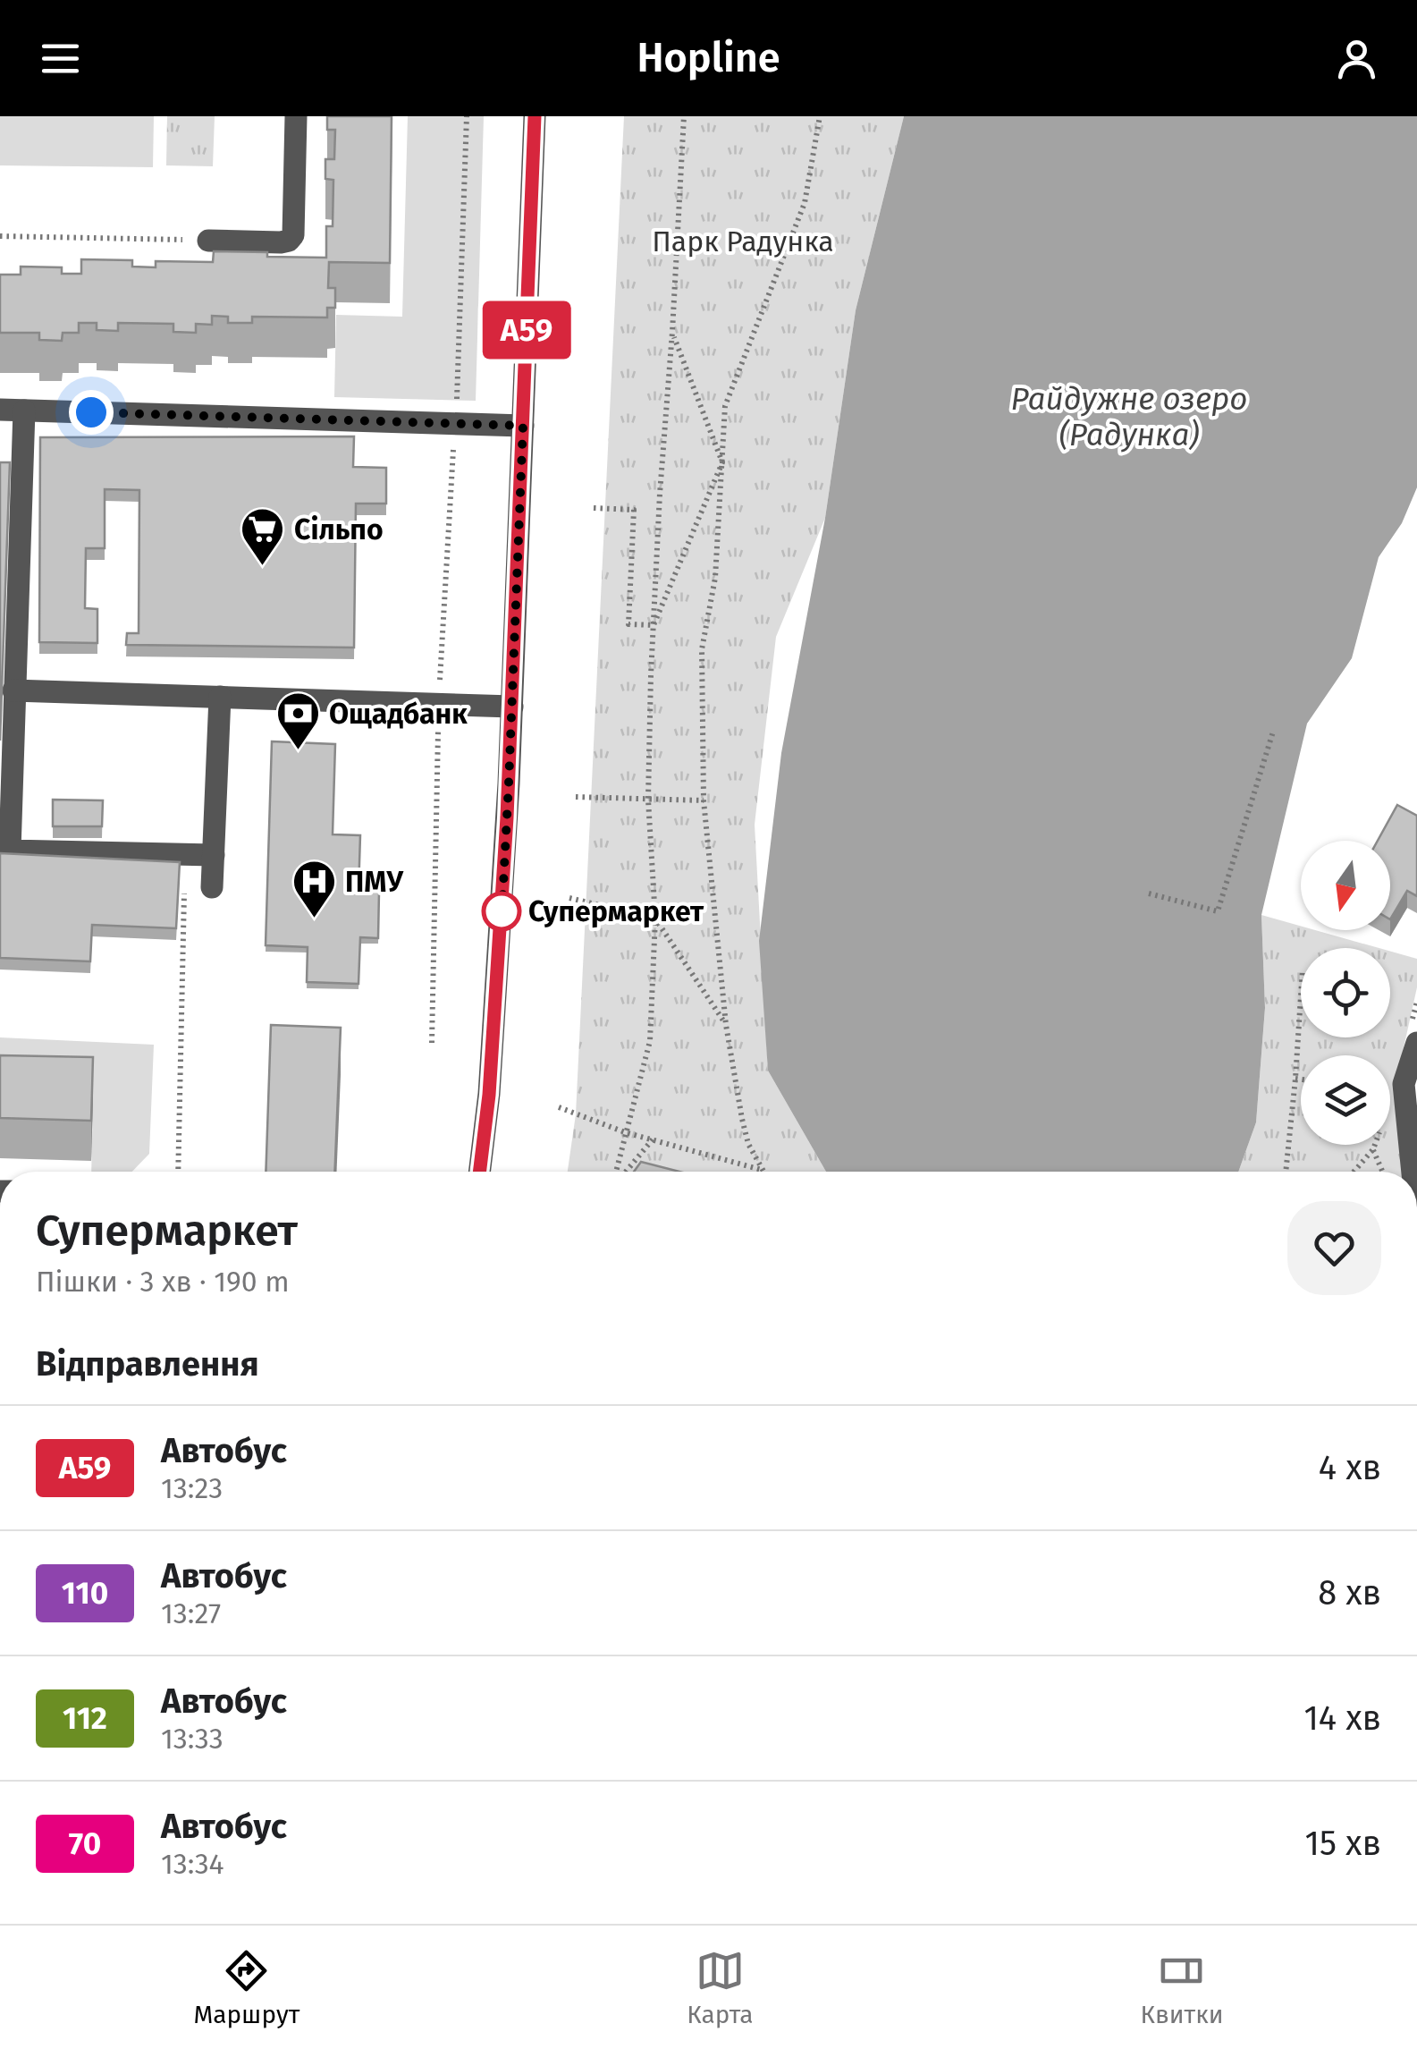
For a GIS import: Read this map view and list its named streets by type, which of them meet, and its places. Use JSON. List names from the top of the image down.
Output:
{
  "water": ["Райдужне озеро (Радунка)"],
  "parks": ["Парк Радунка"],
  "places": {
    "supermarket": ["Сільпо"],
    "bank": ["Ощадбанк"],
    "other": ["Супермаркет"],
    "hospital": ["ПМУ"]
  },
  "lines": ["bus line А59"],
  "north": "bottom",
  "page": {
    "header": "Hopline",
    "on_map": "А59",
    "heading": [
      ["Супермаркет", "Пішки · 3 хв · 190 m"],
      "Відправлення"
    ],
    "list": [
      {
        "mark": "А59",
        "name": "Автобус",
        "note": "13:23",
        "value": "4 хв"
      },
      {
        "mark": "110",
        "name": "Автобус",
        "note": "13:27",
        "value": "8 хв"
      },
      {
        "mark": "112",
        "name": "Автобус",
        "note": "13:33",
        "value": "14 хв"
      },
      {
        "mark": "70",
        "name": "Автобус",
        "note": "13:34",
        "value": "15 хв"
      }
    ],
    "tabs": ["Маршрут", "Карта", "Квитки"]
  }
}
